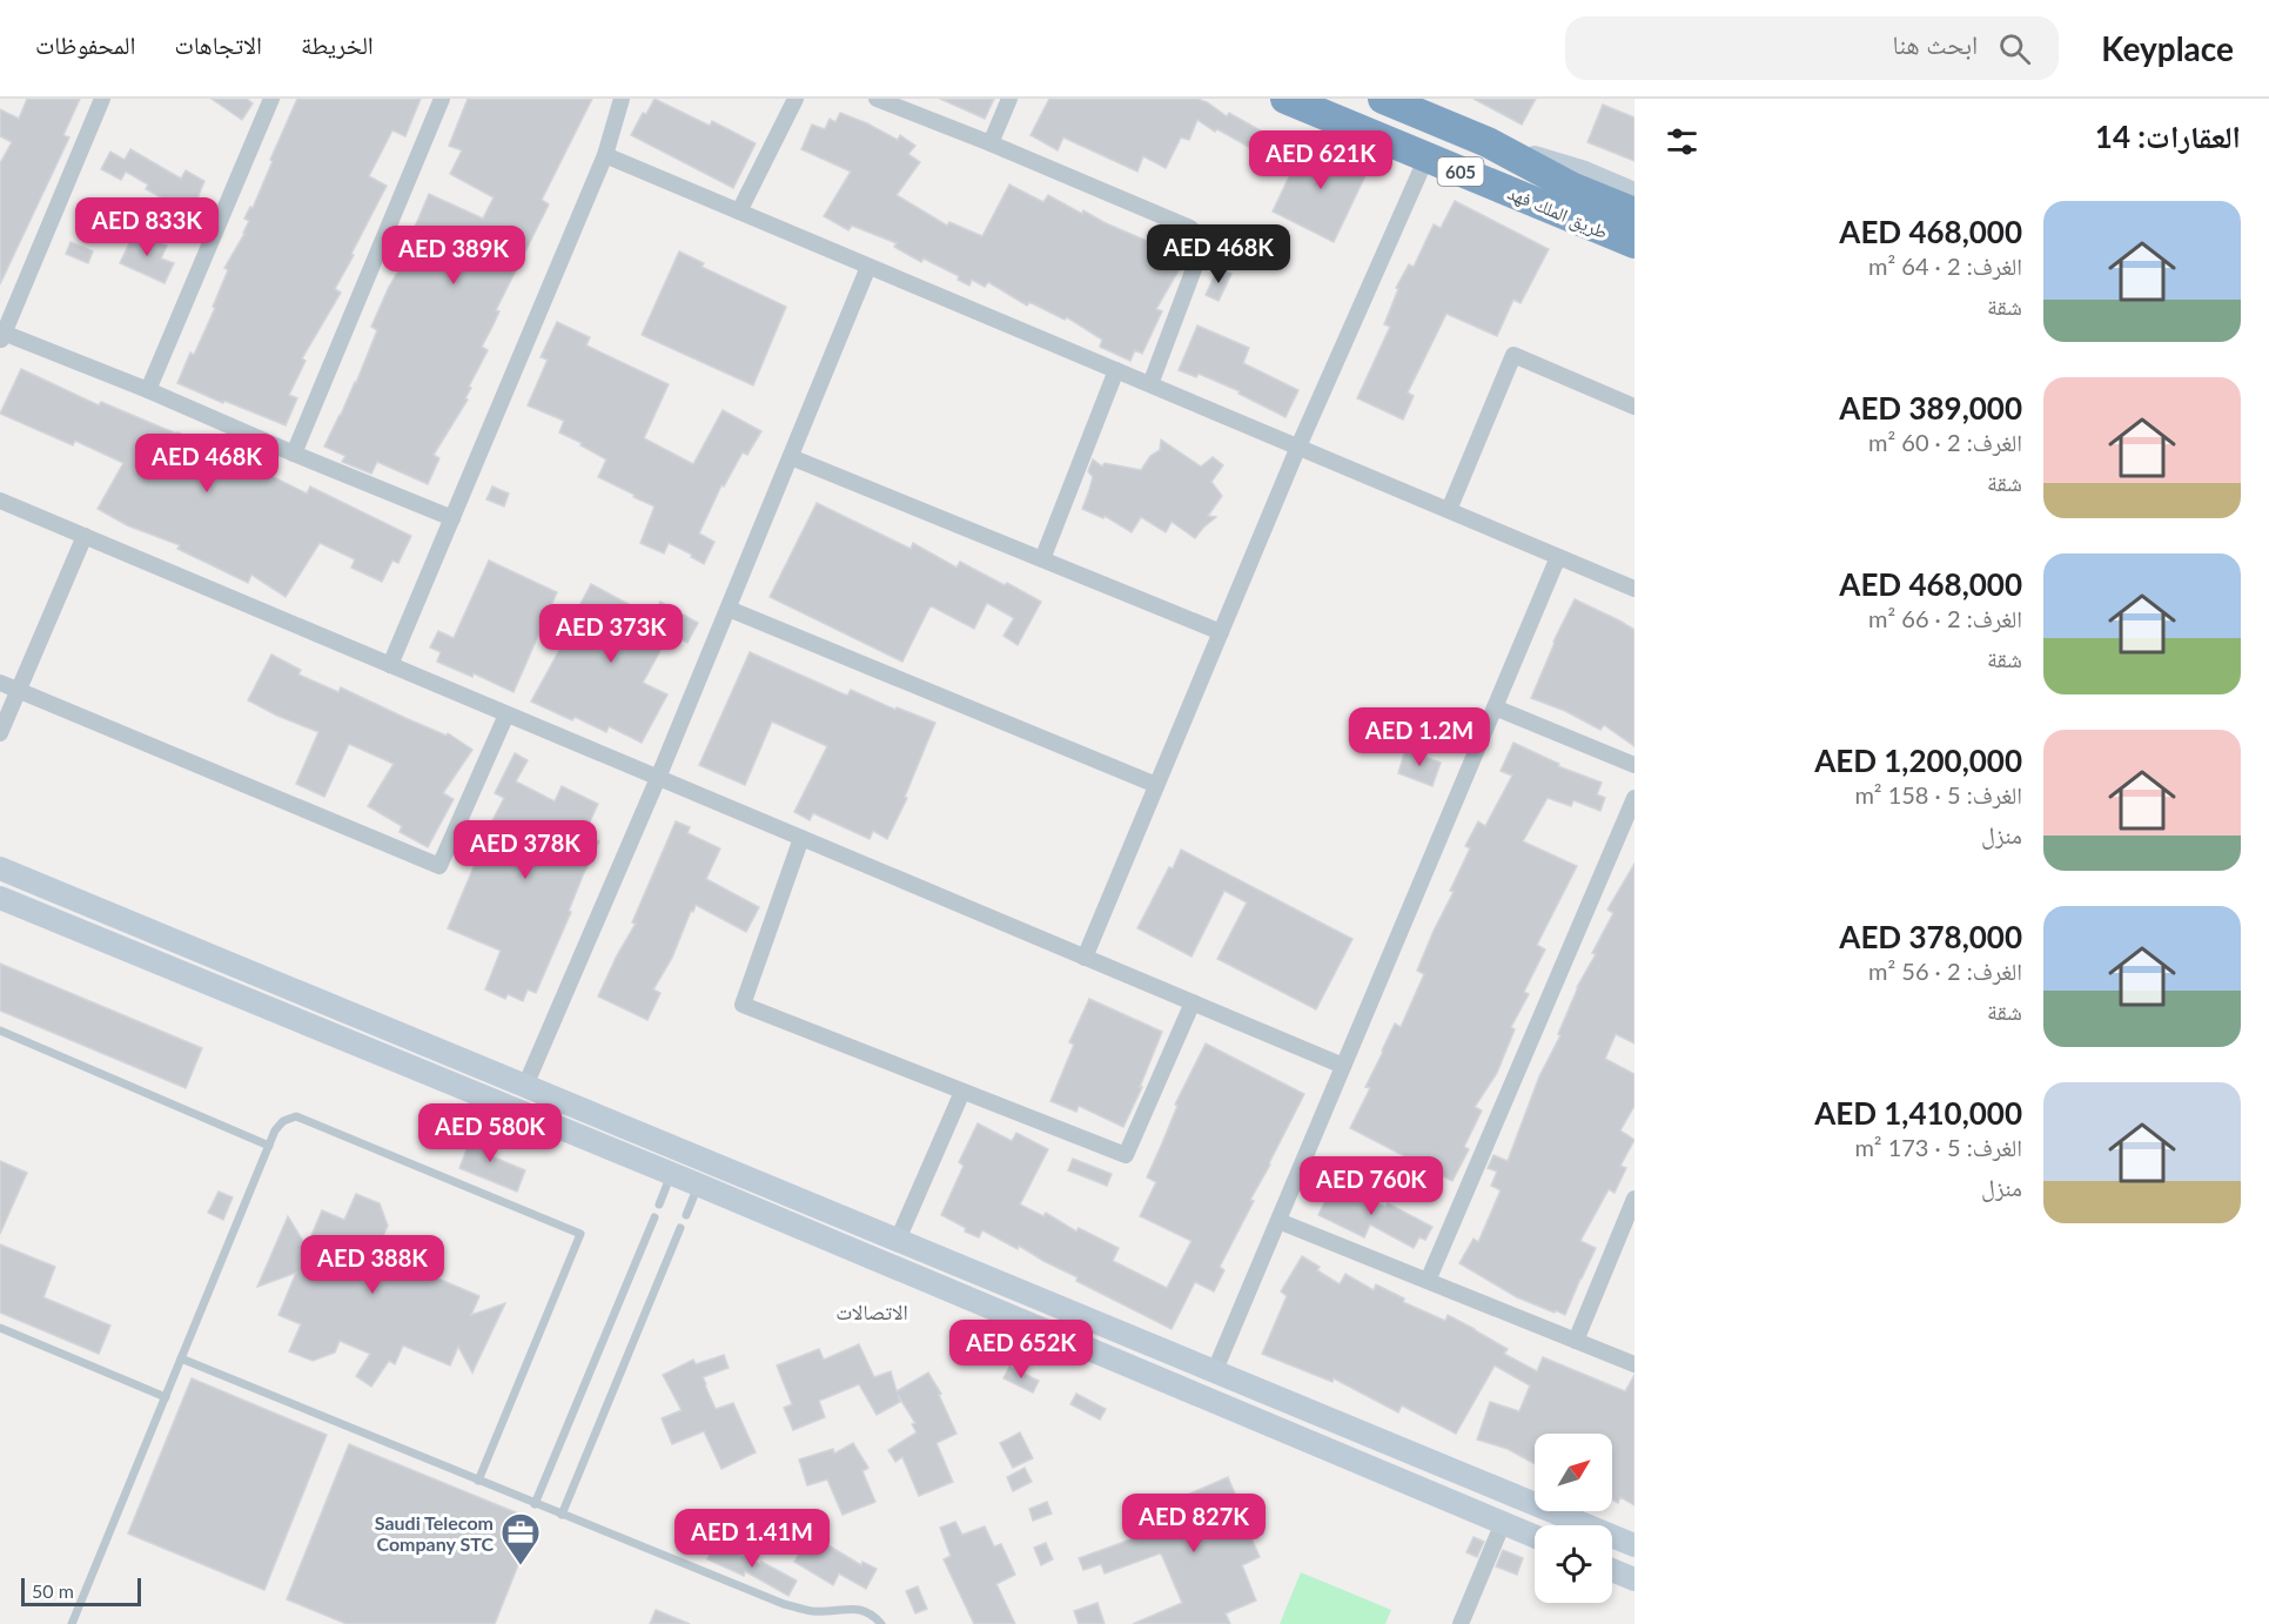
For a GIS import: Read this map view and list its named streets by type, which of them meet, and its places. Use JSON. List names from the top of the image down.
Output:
{
  "streets": {
    "highway": ["605", "طريق الملك فهد"]
  },
  "districts": ["الاتصالات"],
  "places": {
    "office": ["Saudi Telecom Company STC"]
  },
  "scale_bar": "50 m",
  "north": "top right",
  "page": {
    "header": "Keyplace",
    "search": "ابحث هنا",
    "nav": ["الخريطة", "الاتجاهات", "المحفوظات"],
    "heading": "العقارات: 14",
    "price": [
      "AED 621K",
      "AED 833K",
      "AED 468K",
      "AED 389K",
      "AED 468K",
      "AED 373K",
      "AED 1.2M",
      "AED 378K",
      "AED 580K",
      "AED 760K",
      "AED 388K",
      "AED 652K",
      "AED 827K",
      "AED 1.41M"
    ],
    "list": [
      {
        "name": "AED 468,000",
        "note": "الغرف: 2 · 64 m² · شقة"
      },
      {
        "name": "AED 389,000",
        "note": "الغرف: 2 · 60 m² · شقة"
      },
      {
        "name": "AED 468,000",
        "note": "الغرف: 2 · 66 m² · شقة"
      },
      {
        "name": "AED 1,200,000",
        "note": "الغرف: 5 · 158 m² · منزل"
      },
      {
        "name": "AED 378,000",
        "note": "الغرف: 2 · 56 m² · شقة"
      },
      {
        "name": "AED 1,410,000",
        "note": "الغرف: 5 · 173 m² · منزل"
      }
    ],
    "scale": "50 m"
  }
}
